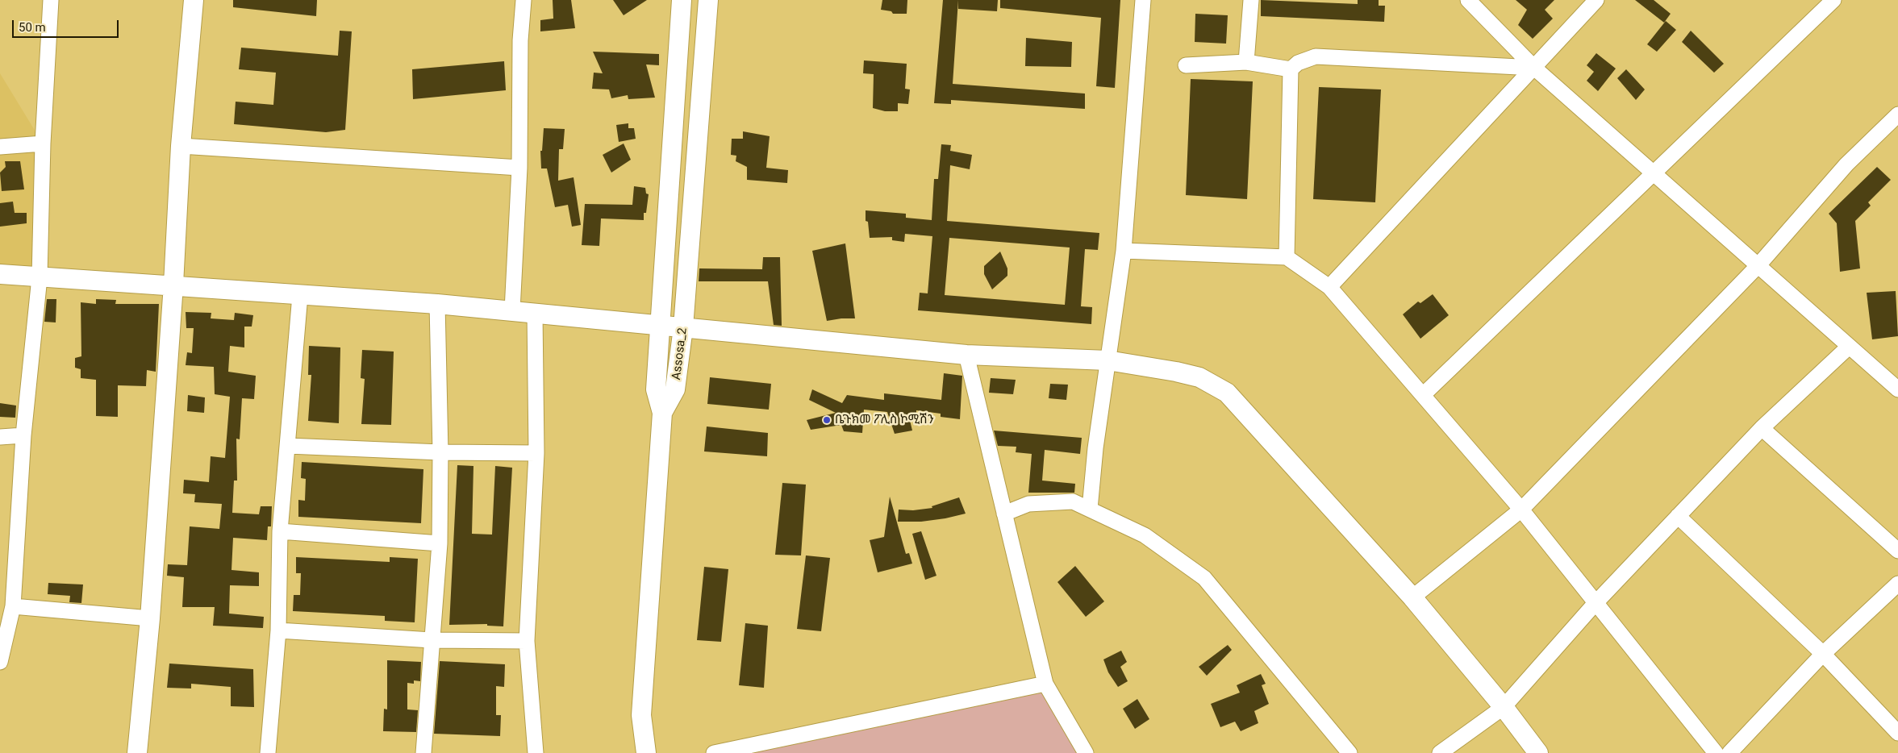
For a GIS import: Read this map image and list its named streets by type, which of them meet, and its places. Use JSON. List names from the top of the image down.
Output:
{
  "streets": {
    "street": ["Assosa_2"]
  },
  "places": ["ቤጉክመ ፖሊስ ኮሚሽን"],
  "scale_bar": "50 m"
}
